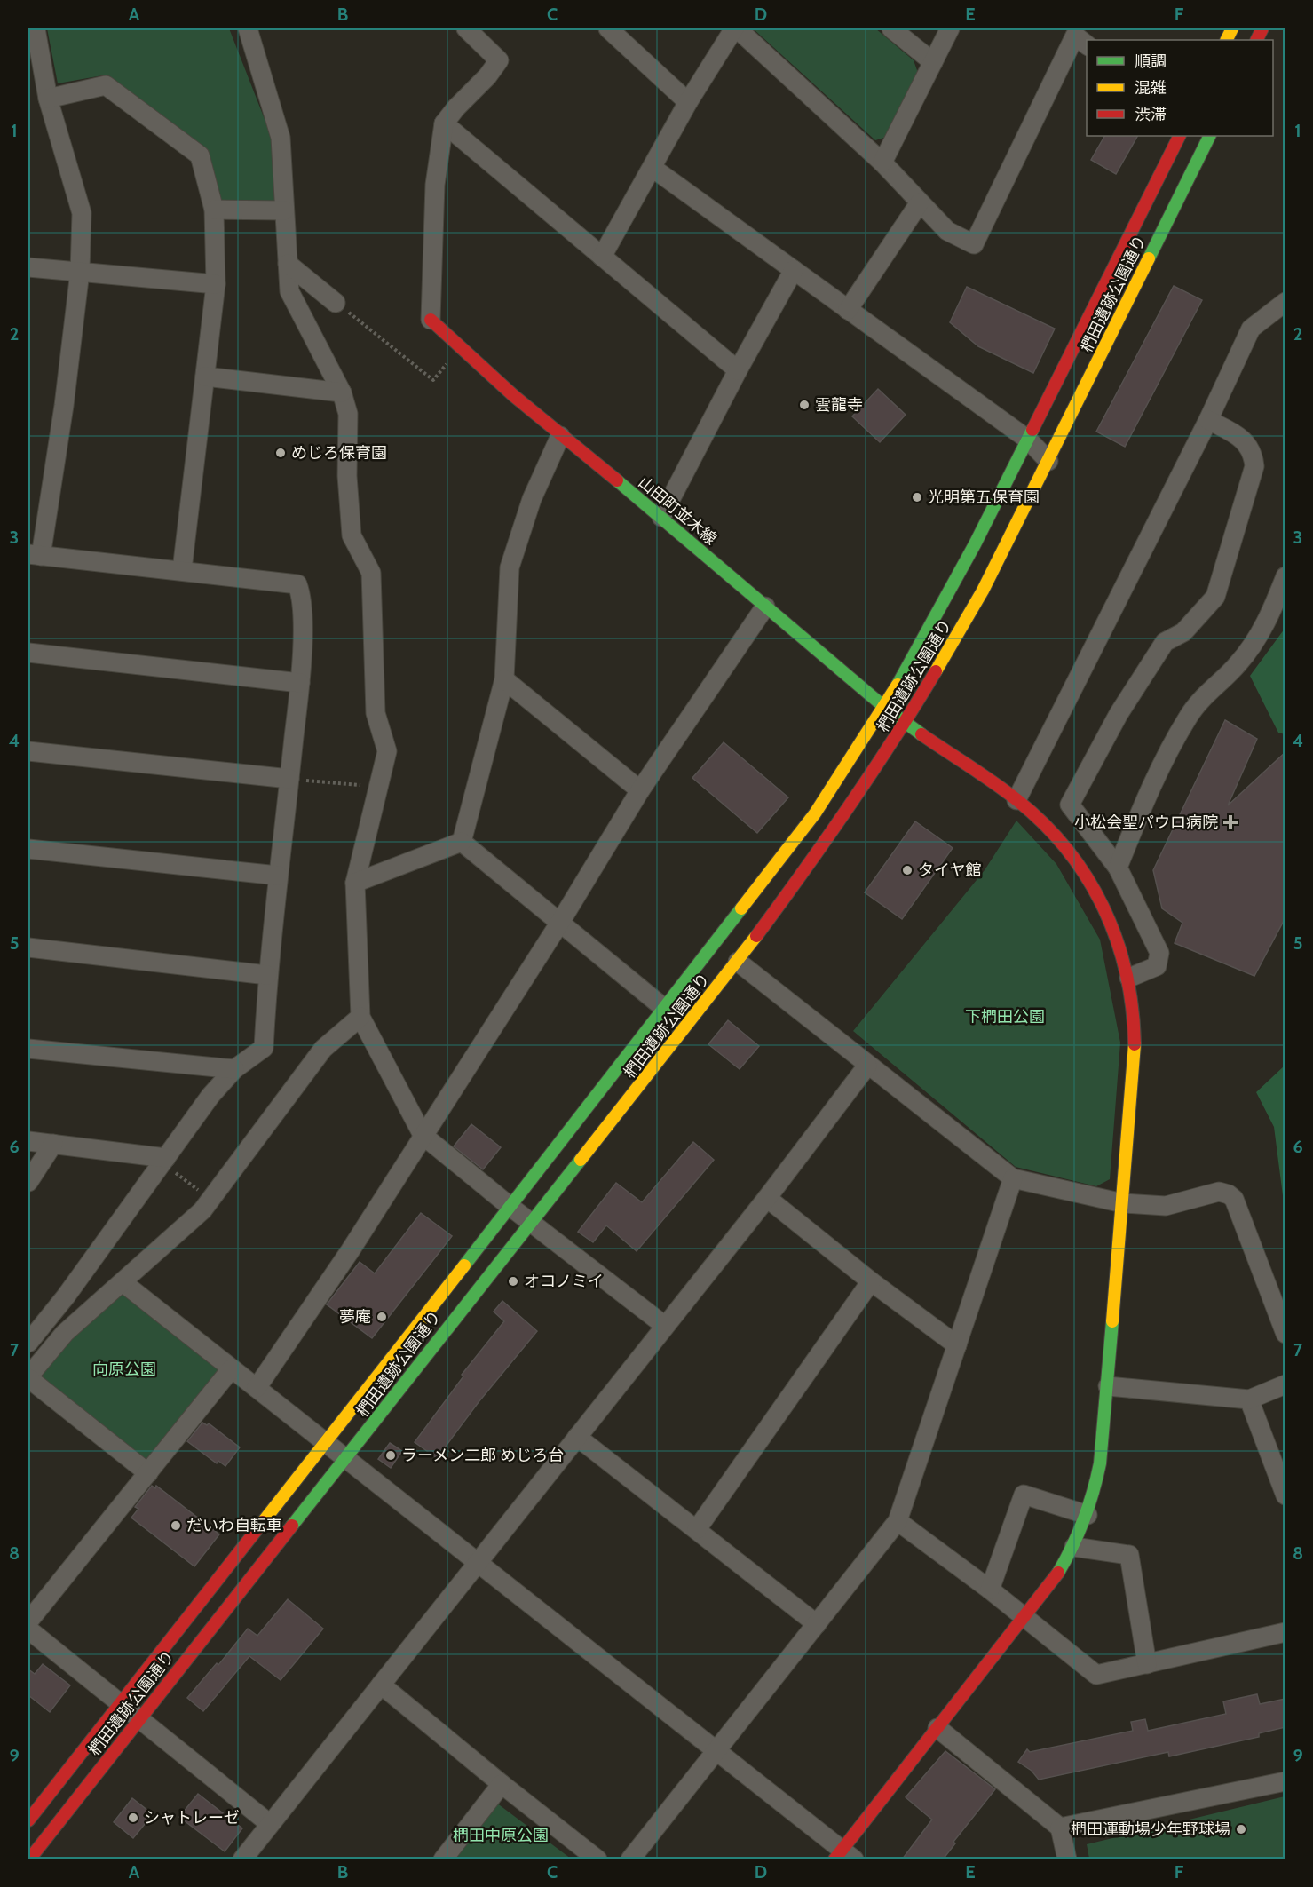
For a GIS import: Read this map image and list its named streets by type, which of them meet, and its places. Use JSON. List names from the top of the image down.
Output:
{
  "streets": {
    "street": ["椚田遺跡公園通り", "山田町並木線"]
  },
  "crossings": [
    ["椚田遺跡公園通り", "山田町並木線"]
  ],
  "parks": ["下椚田公園", "向原公園", "椚田中原公園"],
  "places": {
    "other": [
      "雲龍寺",
      "めじろ保育園",
      "光明第五保育園",
      "タイヤ館",
      "オコノミイ",
      "夢庵",
      "ラーメン二郎 めじろ台",
      "だいわ自転車",
      "シャトレーゼ",
      "椚田運動場少年野球場"
    ],
    "health": ["小松会聖パウロ病院"]
  },
  "legend": ["順調", "混雑", "渋滞"],
  "grid": {
    "columns": [
      "A",
      "B",
      "C",
      "D",
      "E",
      "F"
    ],
    "rows": [
      "1",
      "2",
      "3",
      "4",
      "5",
      "6",
      "7",
      "8",
      "9"
    ]
  }
}
